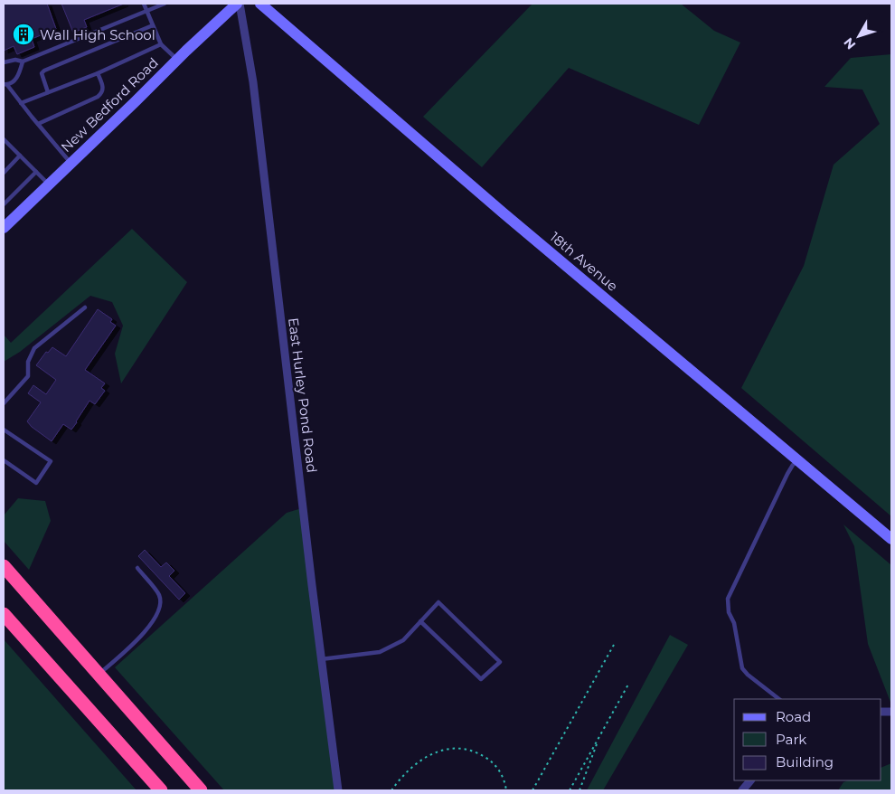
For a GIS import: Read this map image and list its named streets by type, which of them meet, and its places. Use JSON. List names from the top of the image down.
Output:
{
  "streets": {
    "street": ["New Bedford Road", "18th Avenue", "East Hurley Pond Road"]
  },
  "crossings": [
    ["New Bedford Road", "East Hurley Pond Road"]
  ],
  "places": {
    "building": ["Wall High School"]
  },
  "legend": ["Road", "Park", "Building"],
  "north": "bottom left"
}
